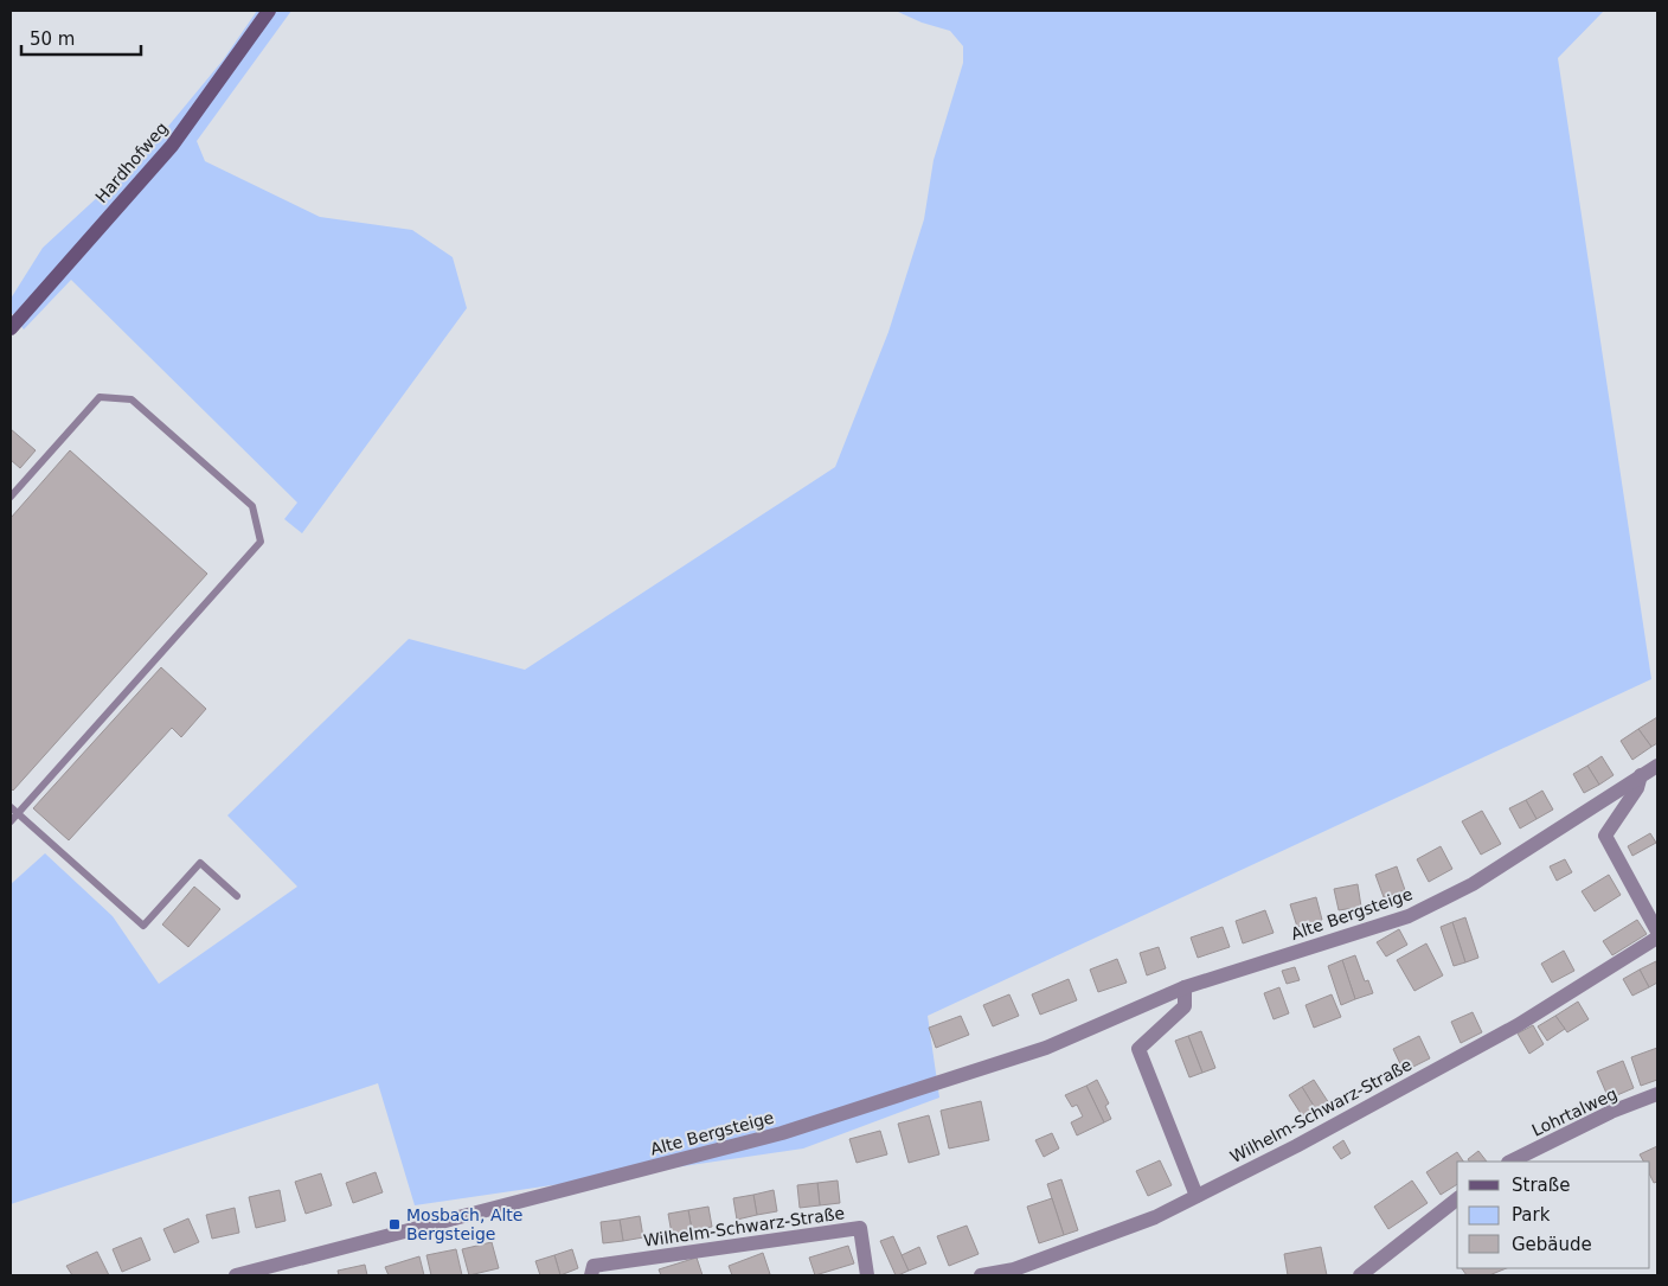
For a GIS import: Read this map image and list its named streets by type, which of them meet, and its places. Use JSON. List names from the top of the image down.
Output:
{
  "streets": {
    "street": [
      "Hardhofweg",
      "Alte Bergsteige",
      "Wilhelm-Schwarz-Straße",
      "Lohrtalweg"
    ]
  },
  "places": {
    "transit": ["Mosbach, Alte Bergsteige"]
  },
  "legend": ["Straße", "Park", "Gebäude"],
  "scale_bar": "50 m"
}
